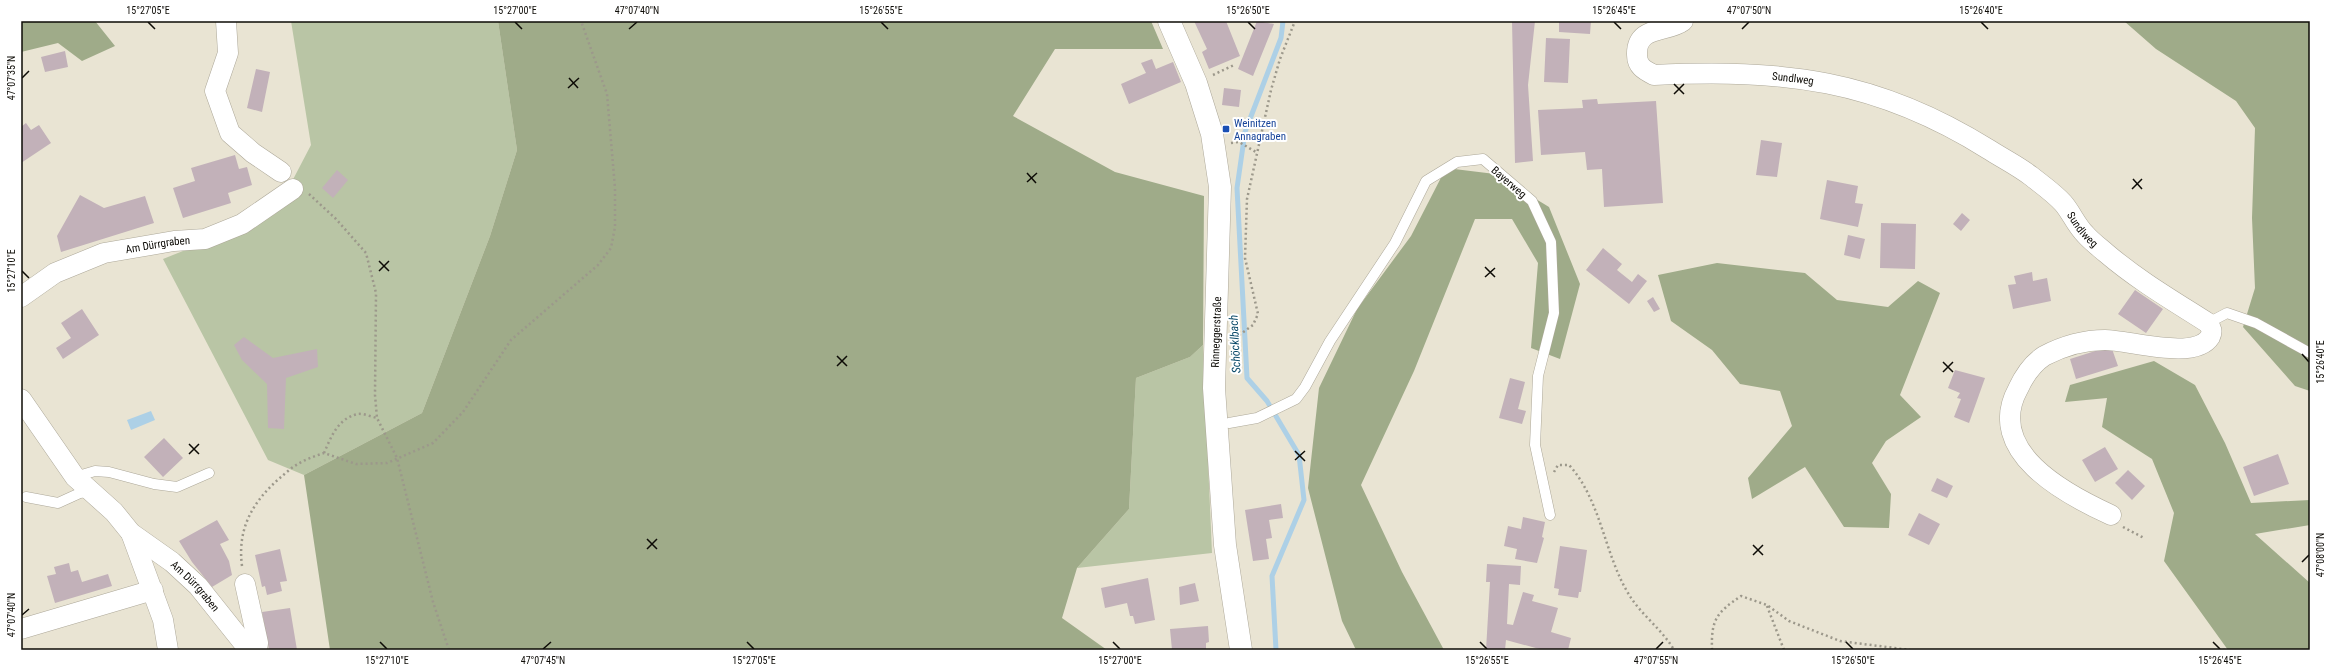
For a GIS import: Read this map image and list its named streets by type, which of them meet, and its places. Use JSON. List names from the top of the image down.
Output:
{
  "streets": {
    "main road": ["Rinneggerstraße"],
    "street": ["Sundlweg", "Am Dürrgraben"],
    "lane": ["Bayerweg"]
  },
  "water": ["Schöcklbach"],
  "places": {
    "transit": ["Weinitzen Annagraben"]
  },
  "coordinates": [
    "15°27'05\"E",
    "15°27'00\"E",
    "47°07'40\"N",
    "15°26'55\"E",
    "15°26'50\"E",
    "15°26'45\"E",
    "47°07'50\"N",
    "15°26'40\"E",
    "47°07'35\"N",
    "15°27'10\"E",
    "47°08'00\"N",
    "47°07'45\"N",
    "47°07'55\"N"
  ]
}
